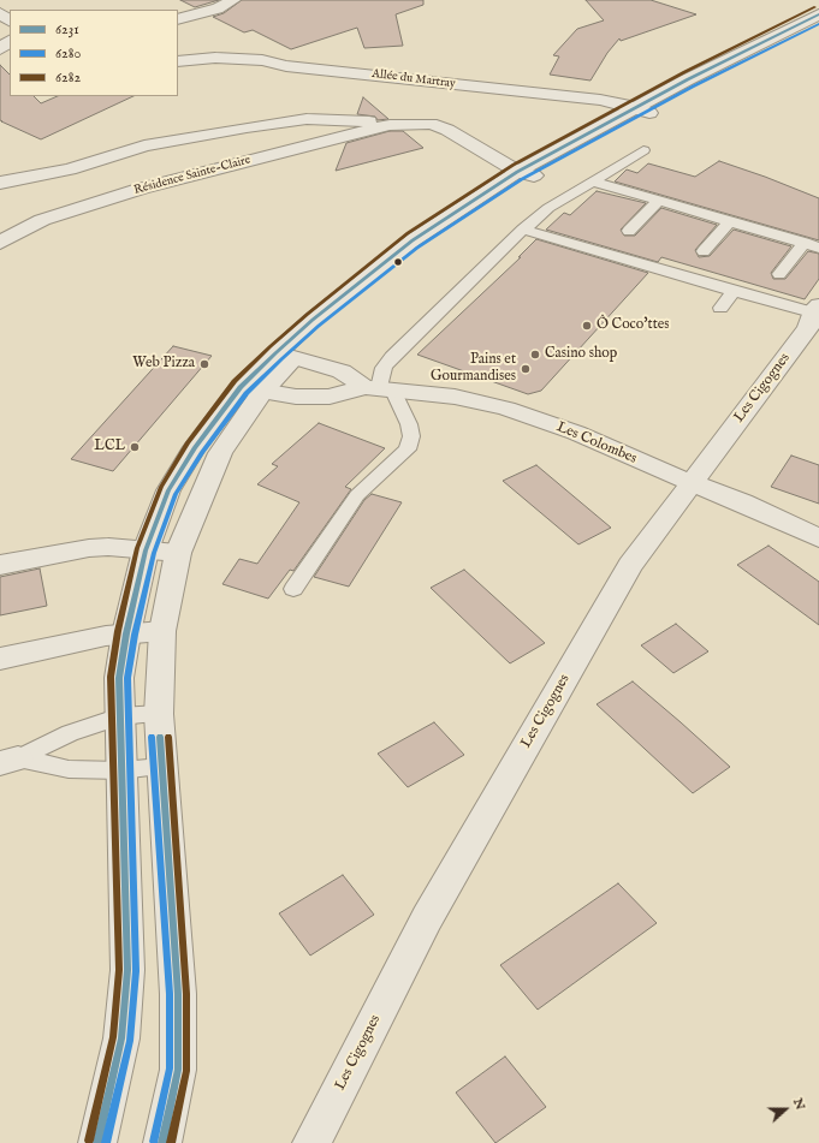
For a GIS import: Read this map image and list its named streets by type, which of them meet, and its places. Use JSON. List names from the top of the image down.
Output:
{
  "streets": {
    "street": [
      "Allée du Martray",
      "Résidence Sainte-Claire",
      "Les Cigognes",
      "Les Colombes"
    ]
  },
  "crossings": [
    ["Les Cigognes", "Les Colombes"]
  ],
  "places": [
    "Ô Coco'ttes",
    "Casino shop",
    "Web Pizza",
    "Pains et Gourmandises",
    "LCL"
  ],
  "lines": ["transit line 6282", "transit line 6231", "transit line 6280"],
  "legend": ["6231", "6280", "6282"],
  "north": "right"
}
